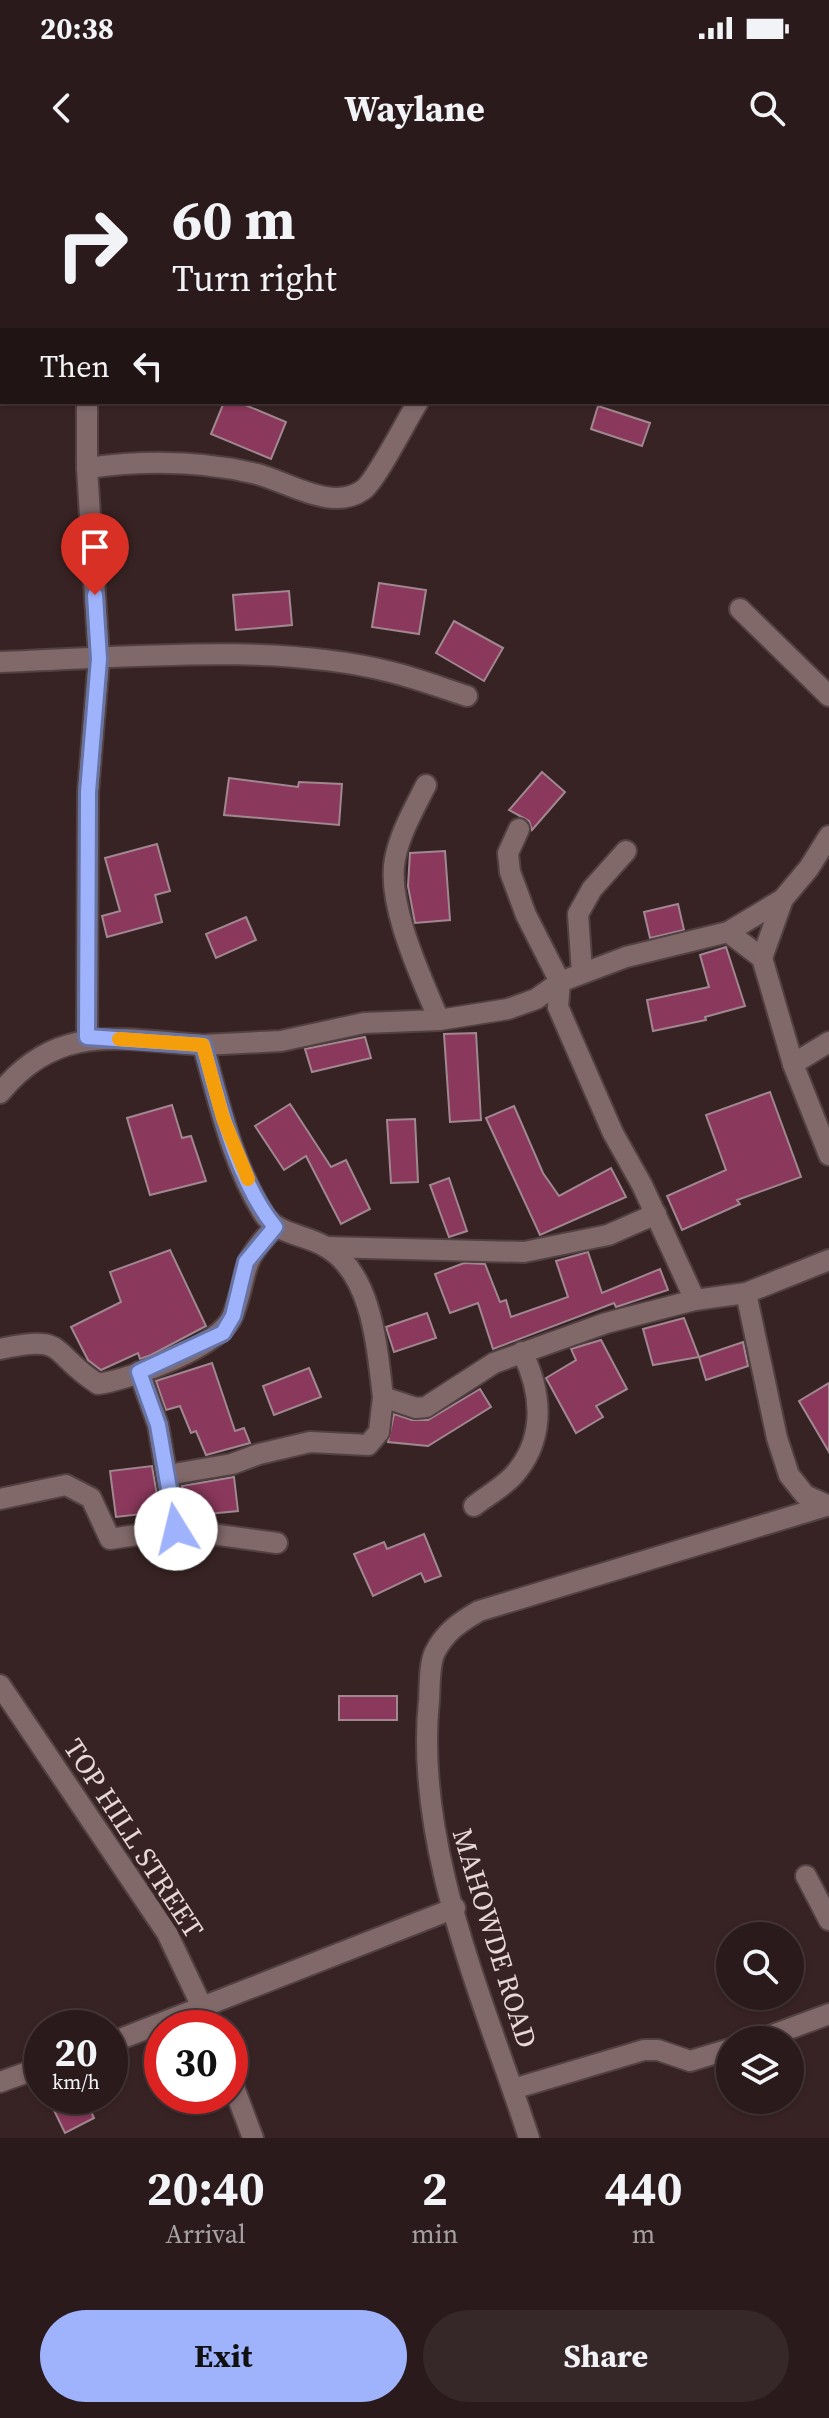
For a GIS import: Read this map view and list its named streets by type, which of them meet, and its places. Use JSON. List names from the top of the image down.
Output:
{
  "streets": {
    "street": ["TOP HILL STREET", "MAHOWDE ROAD"]
  },
  "page": {
    "status": "20:38",
    "header": "Waylane",
    "turn": ["60 m", "Turn right"],
    "then": "Then",
    "speed": "20 km/h",
    "limit": "30",
    "eta": [
      "20:40",
      "Arrival",
      "2",
      "min",
      "440",
      "m"
    ],
    "buttons": ["Exit", "Share"]
  }
}
